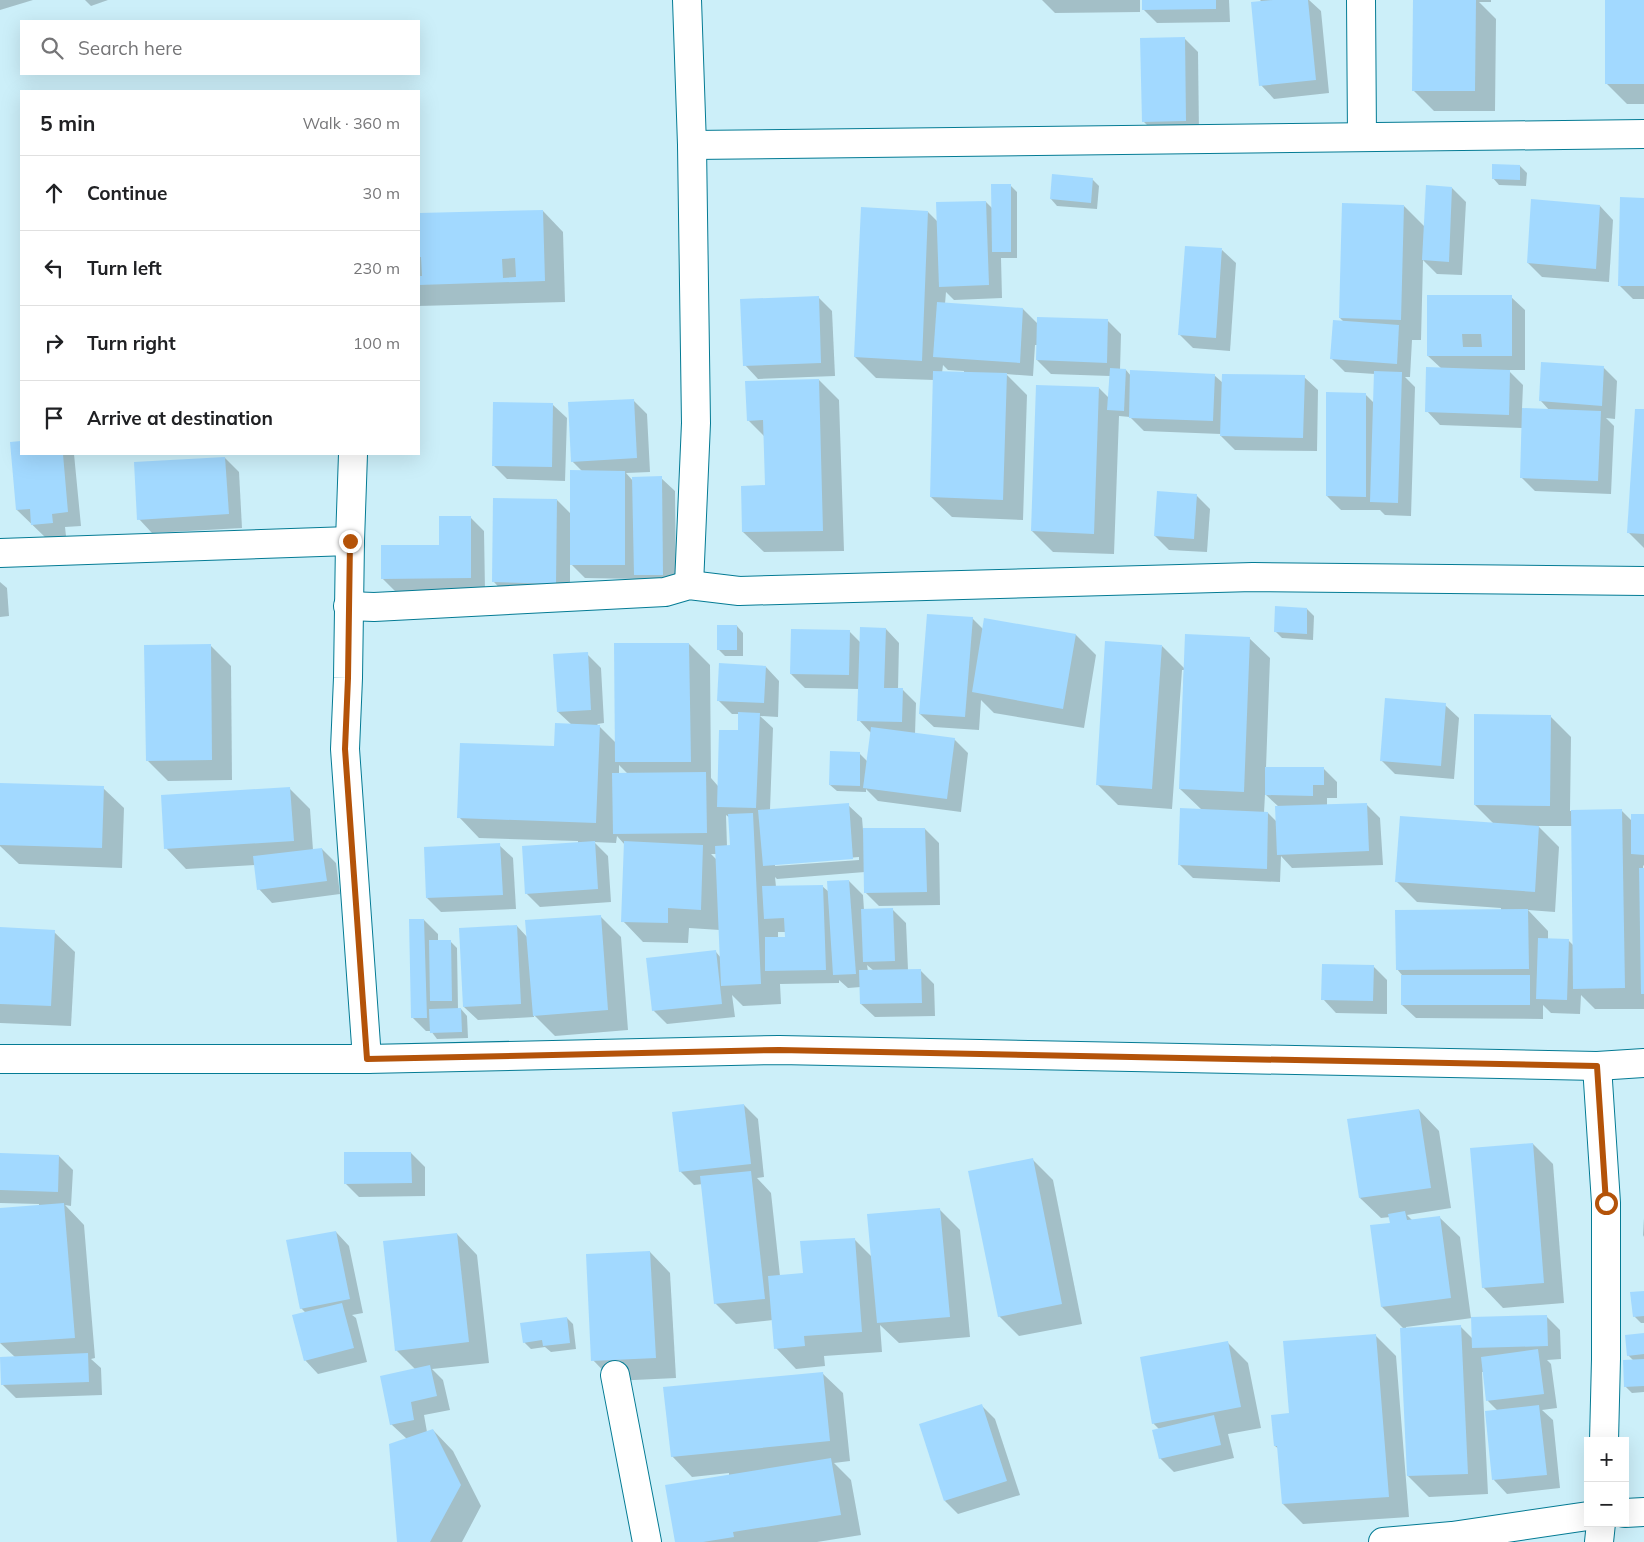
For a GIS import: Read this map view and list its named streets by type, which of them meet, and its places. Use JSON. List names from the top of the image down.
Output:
{
  "page": {
    "search": "Search here",
    "heading": ["5 min", "Walk · 360 m"],
    "list": [
      ["Continue", "30 m"],
      ["Turn left", "230 m"],
      ["Turn right", "100 m"],
      "Arrive at destination"
    ],
    "map_buttons": ["+", "−"]
  }
}
